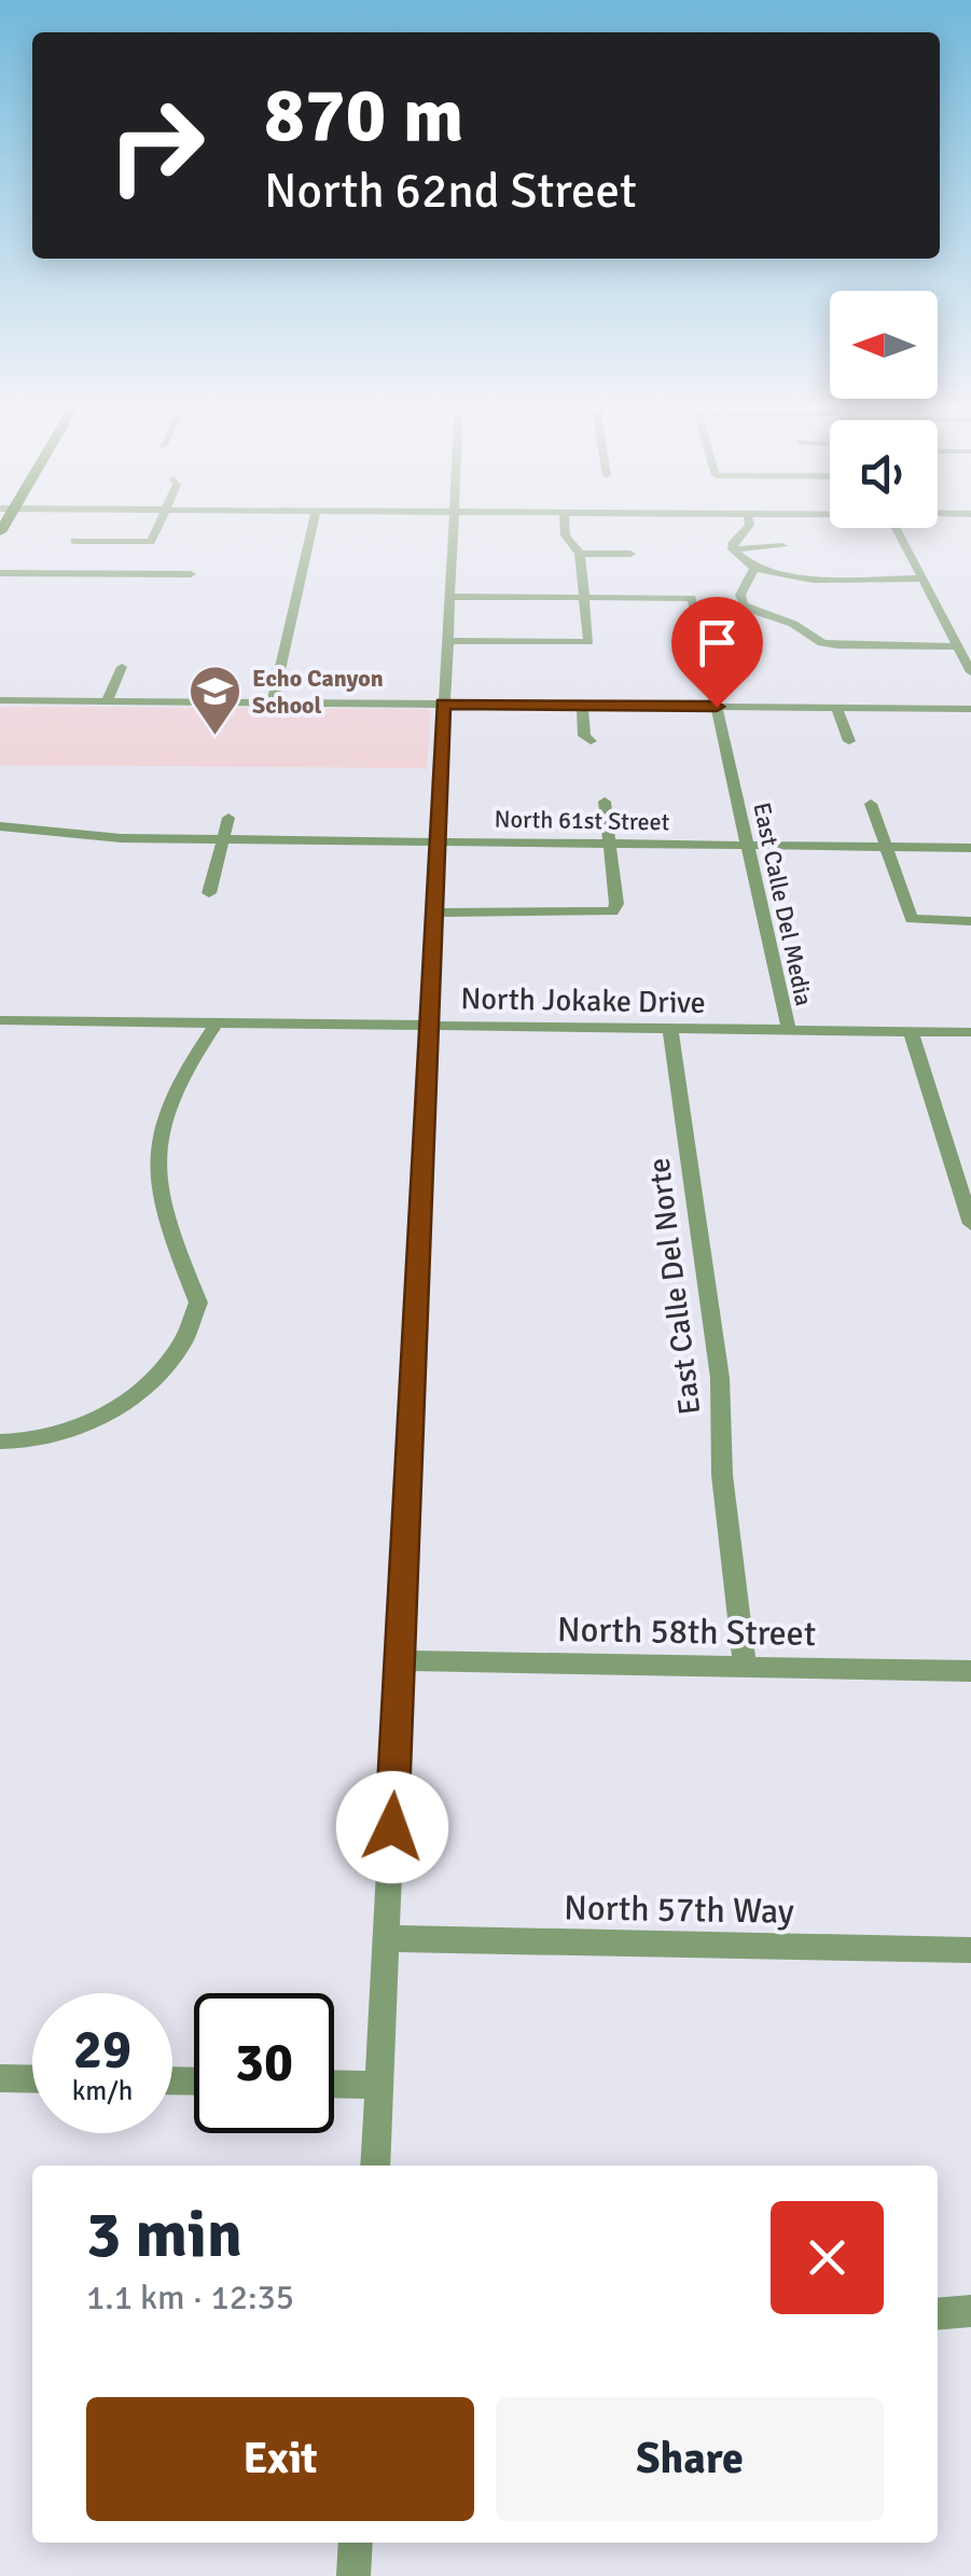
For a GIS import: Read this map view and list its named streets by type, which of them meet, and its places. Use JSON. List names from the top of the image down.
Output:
{
  "streets": {
    "street": [
      "North 61st Street",
      "East Calle Del Media",
      "North Jokake Drive",
      "East Calle Del Norte",
      "North 58th Street",
      "North 57th Way"
    ]
  },
  "crossings": [
    ["North 61st Street", "East Calle Del Media"],
    ["East Calle Del Media", "North Jokake Drive"],
    ["North Jokake Drive", "East Calle Del Norte"],
    ["East Calle Del Norte", "North 58th Street"]
  ],
  "places": {
    "school or university": ["Echo Canyon School"]
  },
  "north": "left",
  "page": {
    "turn": ["870 m", "North 62nd Street"],
    "speed": "29 km/h",
    "limit": "30",
    "heading": ["3 min", "1.1 km · 12:35"],
    "buttons": ["Exit", "Share"]
  }
}
